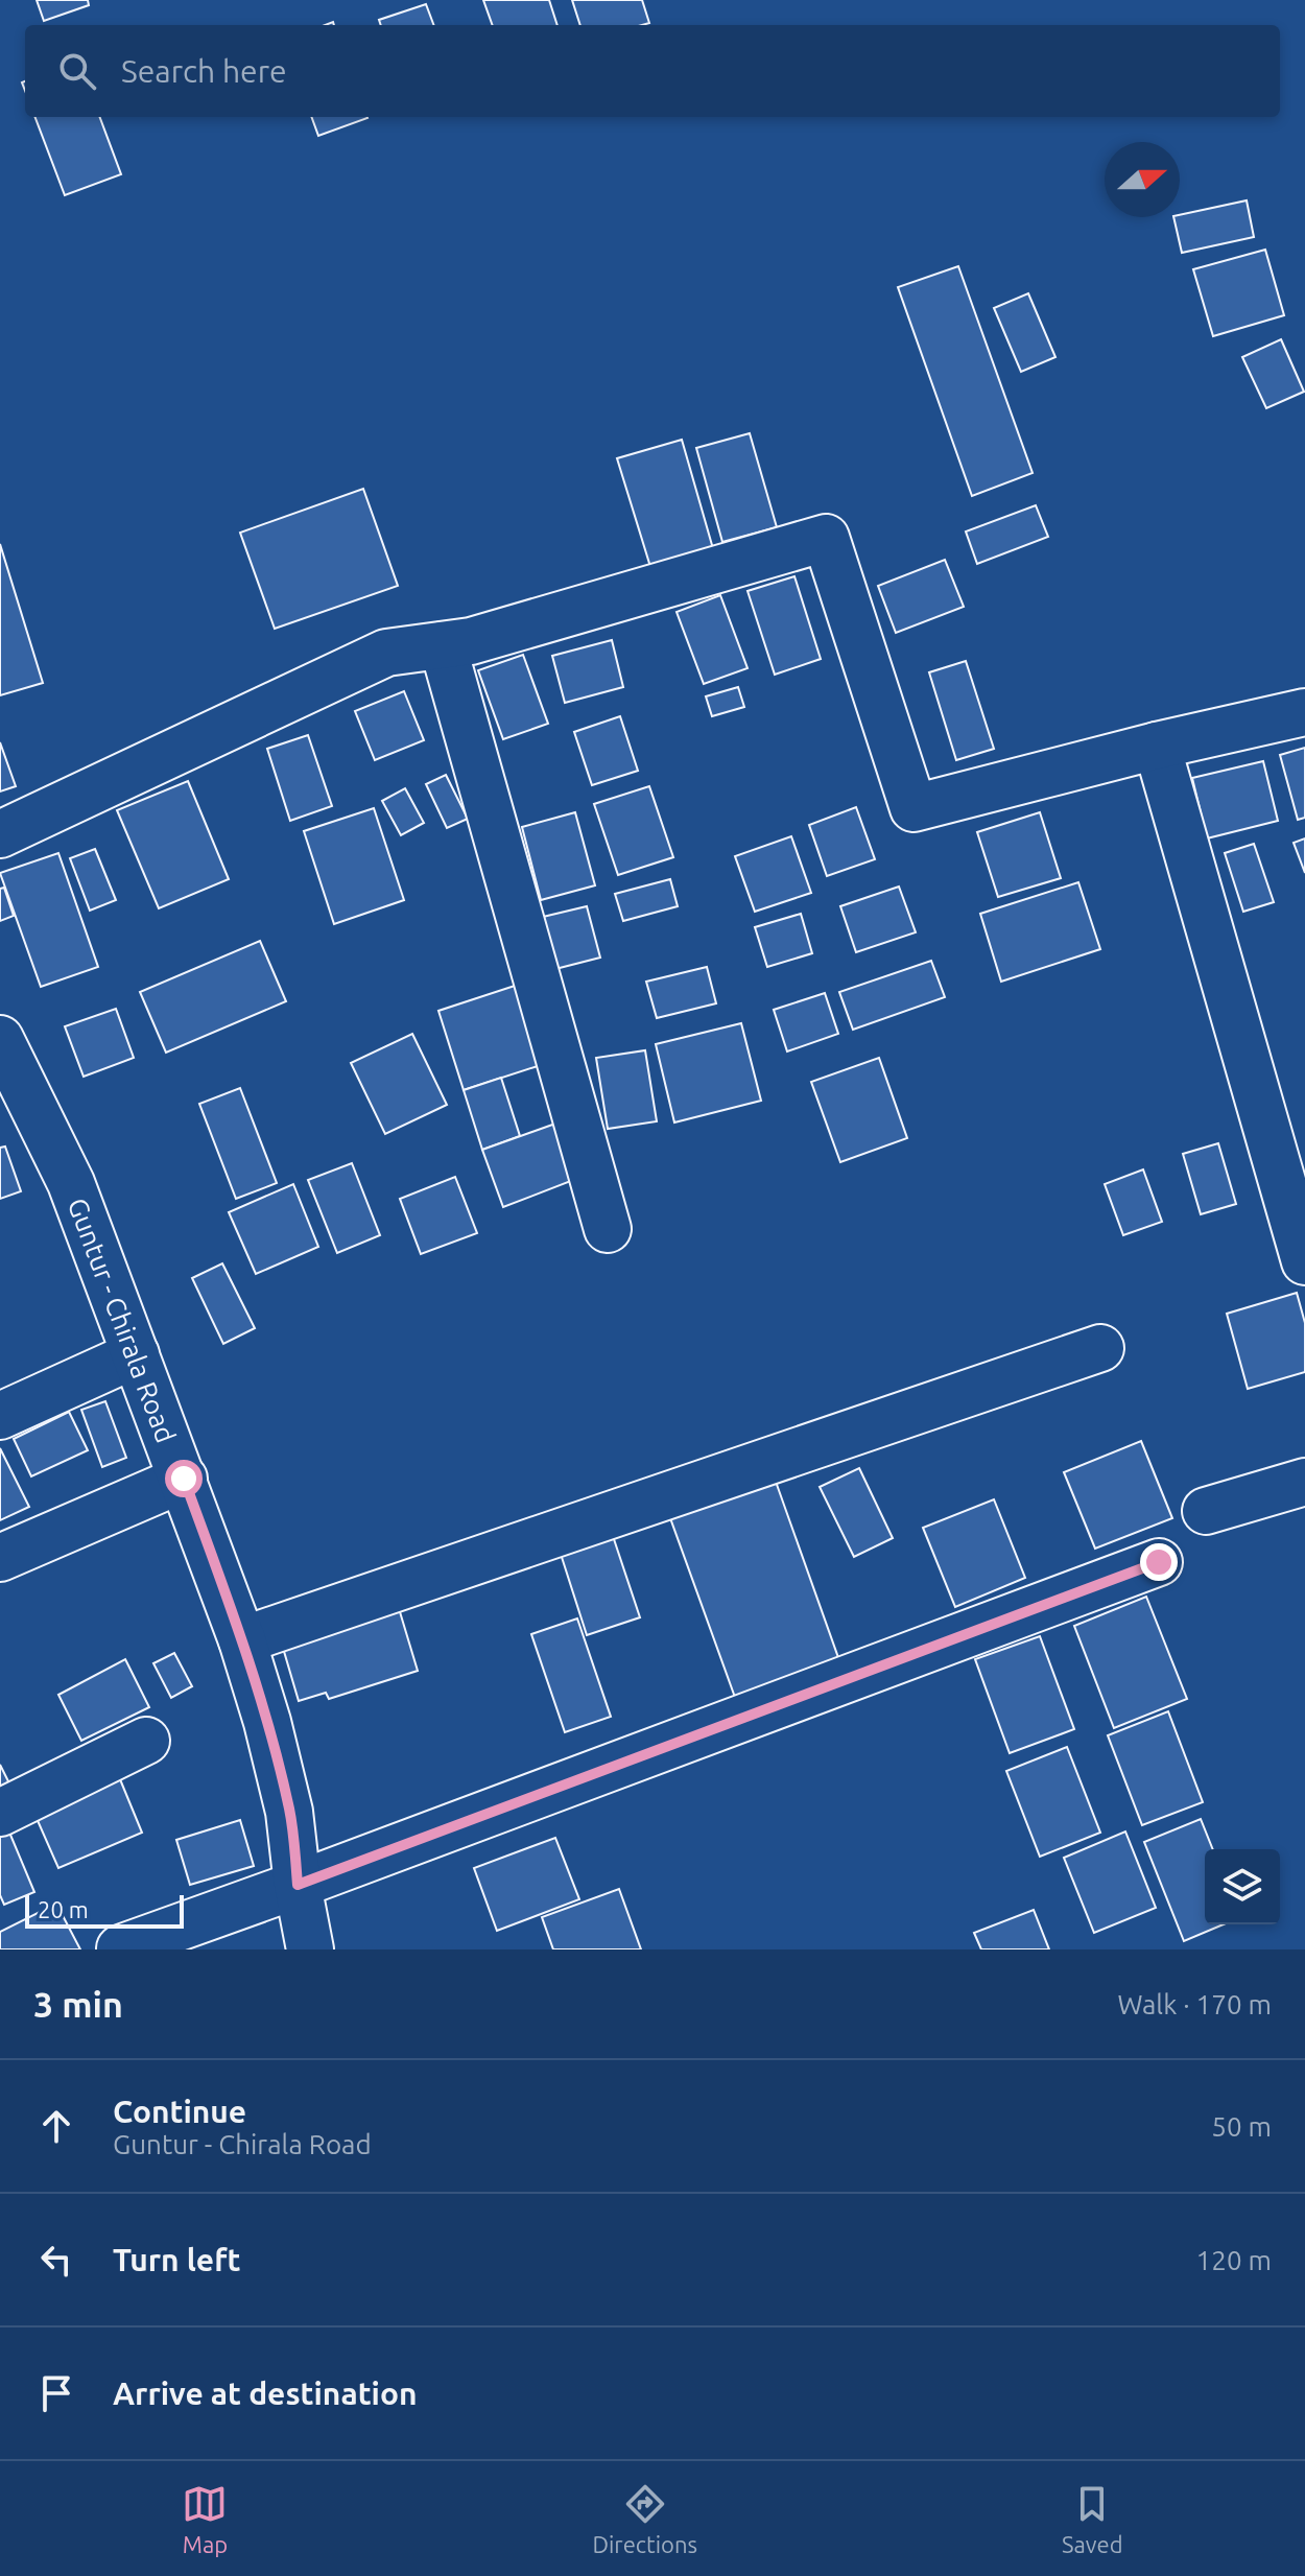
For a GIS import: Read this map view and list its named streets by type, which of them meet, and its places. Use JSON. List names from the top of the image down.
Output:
{
  "streets": {
    "street": ["Guntur - Chirala Road"]
  },
  "scale_bar": "20 m",
  "north": "right",
  "page": {
    "search": "Search here",
    "scale": "20 m",
    "heading": ["3 min", "Walk · 170 m"],
    "list": [
      ["Continue", "Guntur - Chirala Road", "50 m"],
      ["Turn left", "120 m"],
      "Arrive at destination"
    ],
    "nav": ["Map", "Directions", "Saved"]
  }
}
